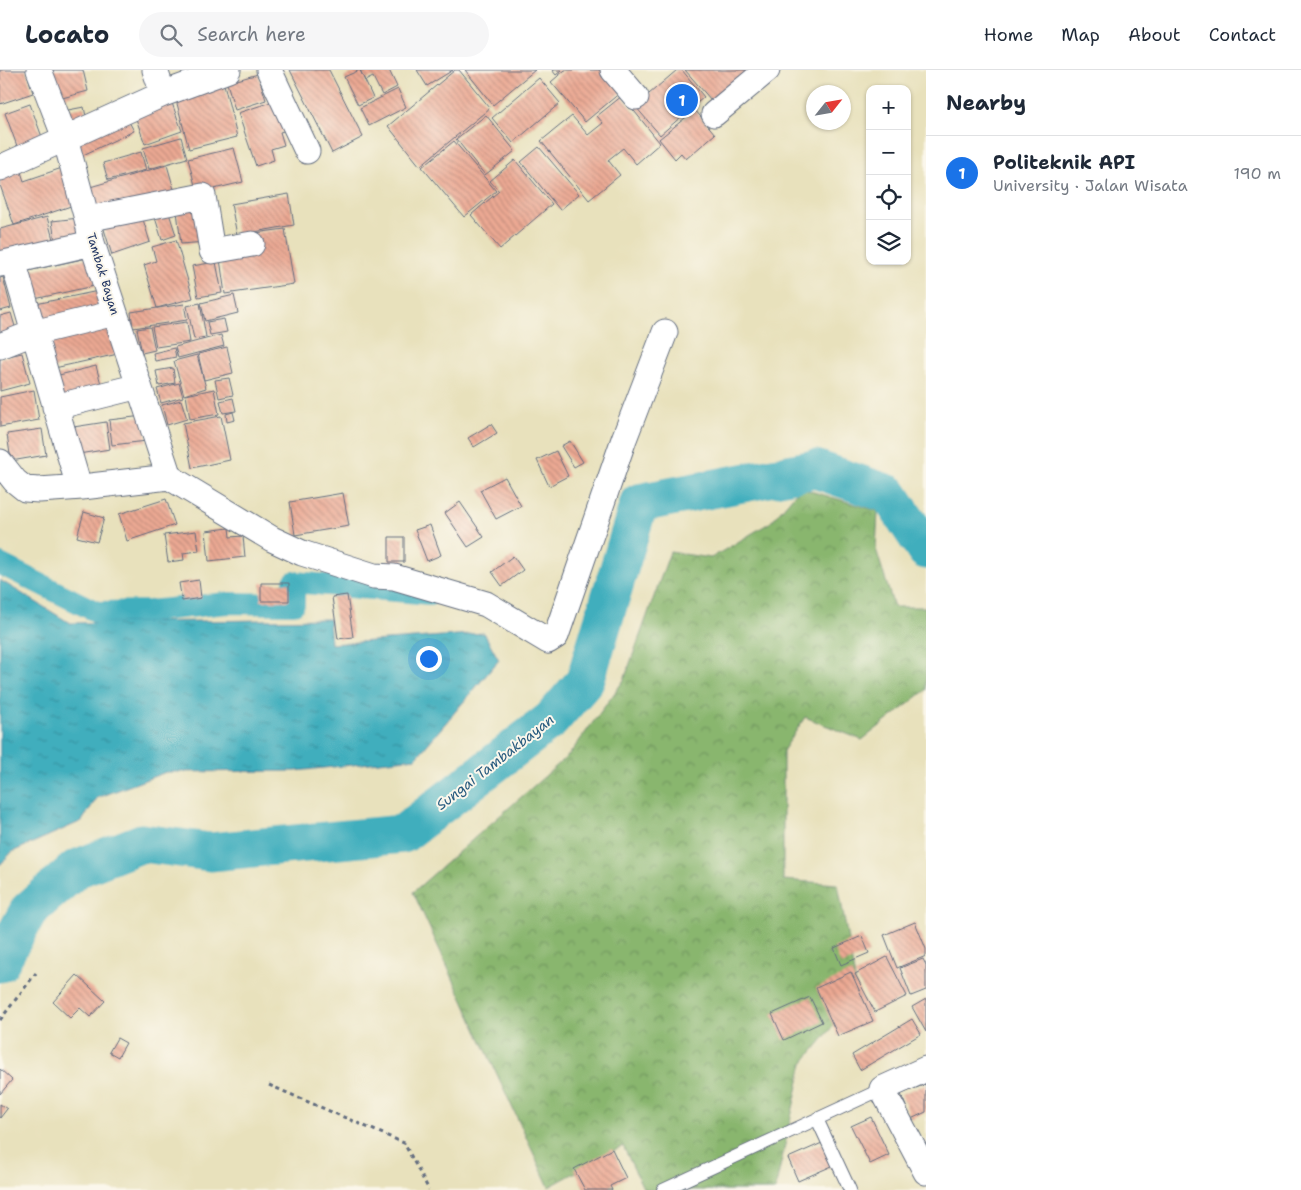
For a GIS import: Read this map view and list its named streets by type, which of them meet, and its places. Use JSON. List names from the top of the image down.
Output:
{
  "streets": {
    "street": ["Tambak Bayan"]
  },
  "water": ["Sungai Tambakbayan"],
  "north": "top right",
  "page": {
    "header": "Locato",
    "search": "Search here",
    "nav": [
      "Home",
      "Map",
      "About",
      "Contact"
    ],
    "heading": "Nearby",
    "pins": "1",
    "map_buttons": ["+", "−"],
    "list": [
      {
        "mark": "1",
        "name": "Politeknik API",
        "note": "University · Jalan Wisata",
        "value": "190 m"
      }
    ]
  }
}
